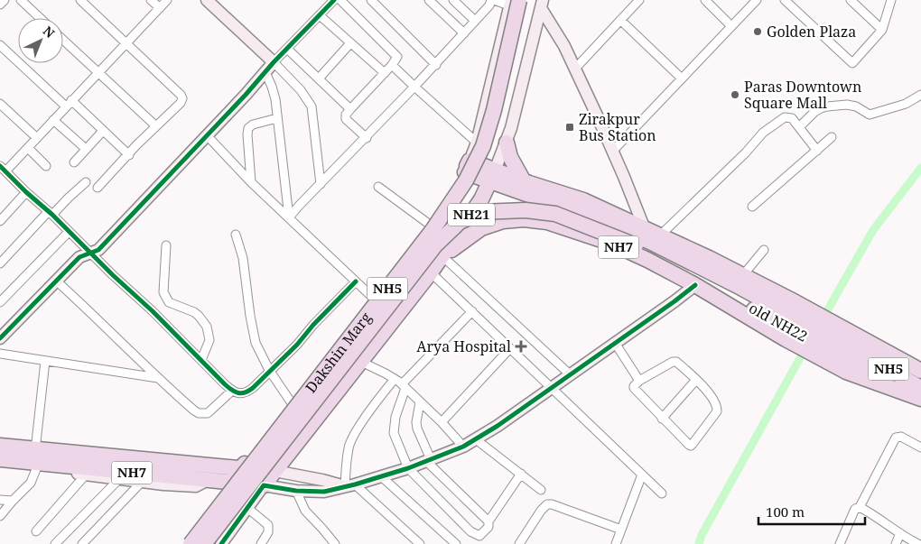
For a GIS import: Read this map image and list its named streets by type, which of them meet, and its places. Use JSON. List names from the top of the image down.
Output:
{
  "streets": {
    "highway": [
      "NH21",
      "NH7",
      "NH5",
      "old NH22",
      "Dakshin Marg"
    ]
  },
  "crossings": [
    ["NH7", "NH5"],
    ["NH7", "old NH22"],
    ["NH7", "Dakshin Marg"],
    ["NH5", "old NH22"],
    ["NH5", "Dakshin Marg"],
    ["old NH22", "Dakshin Marg"]
  ],
  "places": {
    "other": ["Golden Plaza", "Paras Downtown Square Mall"],
    "transit": ["Zirakpur Bus Station"],
    "health": ["Arya Hospital"]
  },
  "scale_bar": "100 m",
  "north": "top right"
}
